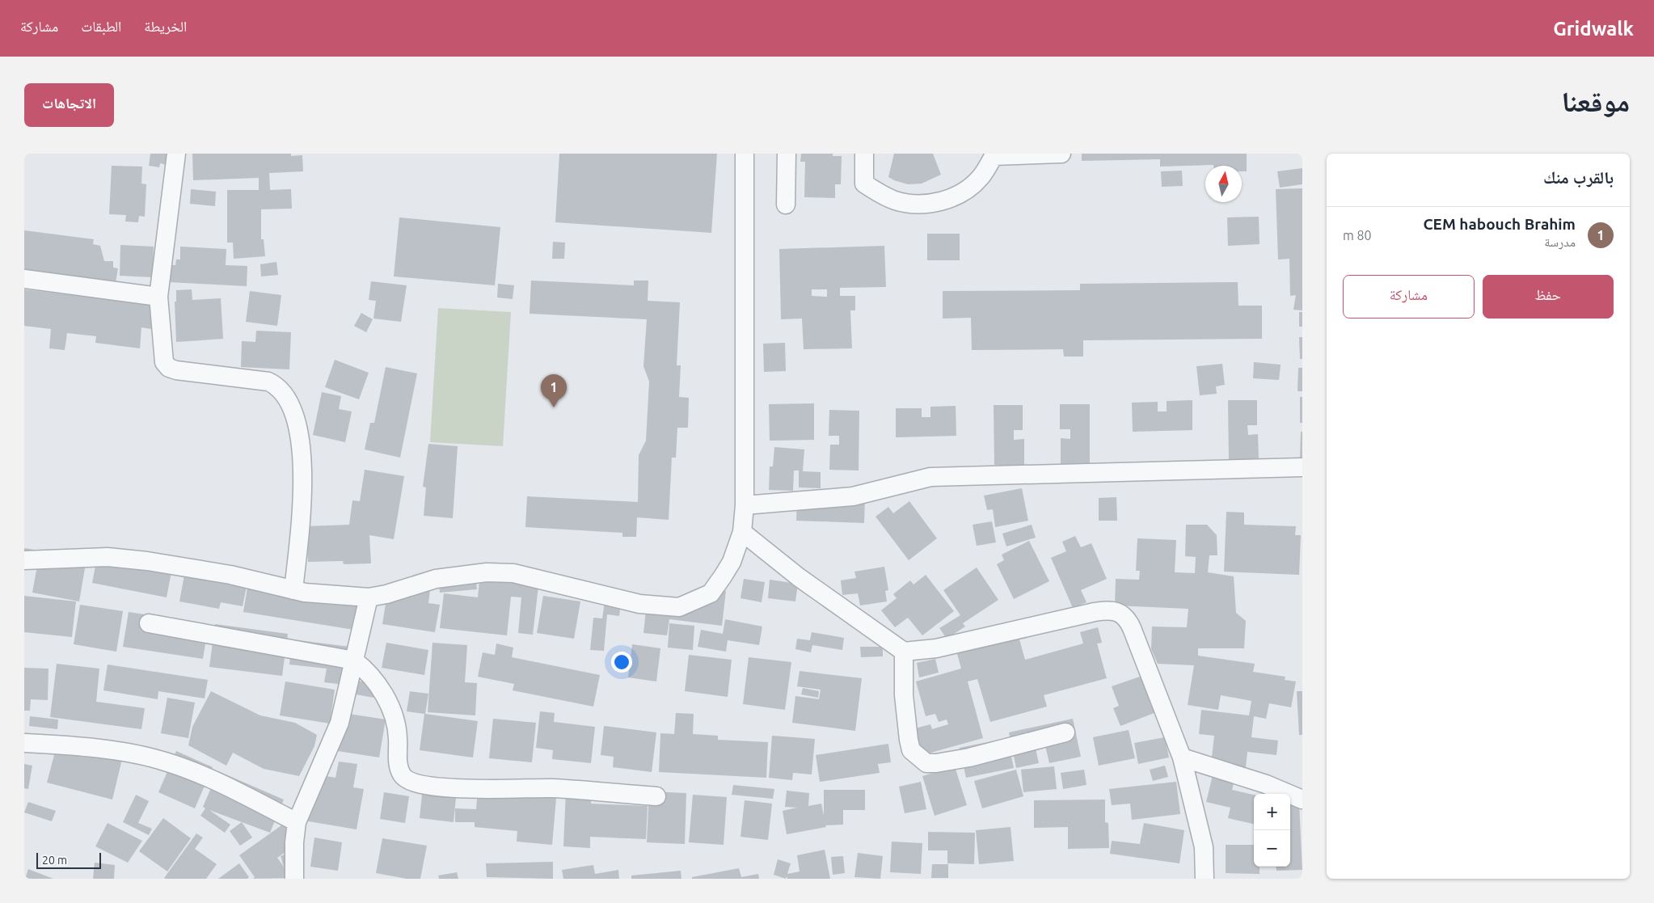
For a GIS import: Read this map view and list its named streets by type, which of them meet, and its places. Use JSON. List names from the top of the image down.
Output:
{
  "scale_bar": "20 m",
  "north": "top",
  "page": {
    "header": "Gridwalk",
    "nav": ["الخريطة", "الطبقات", "مشاركة"],
    "title": "موقعنا",
    "buttons": [
      "الاتجاهات",
      ["حفظ", "مشاركة"]
    ],
    "heading": "بالقرب منك",
    "list": [
      {
        "mark": "1",
        "name": "CEM habouch Brahim",
        "note": "مدرسة",
        "value": "80 m"
      }
    ],
    "pins": "1",
    "map_buttons": ["+", "−"],
    "scale": "20 m"
  }
}
